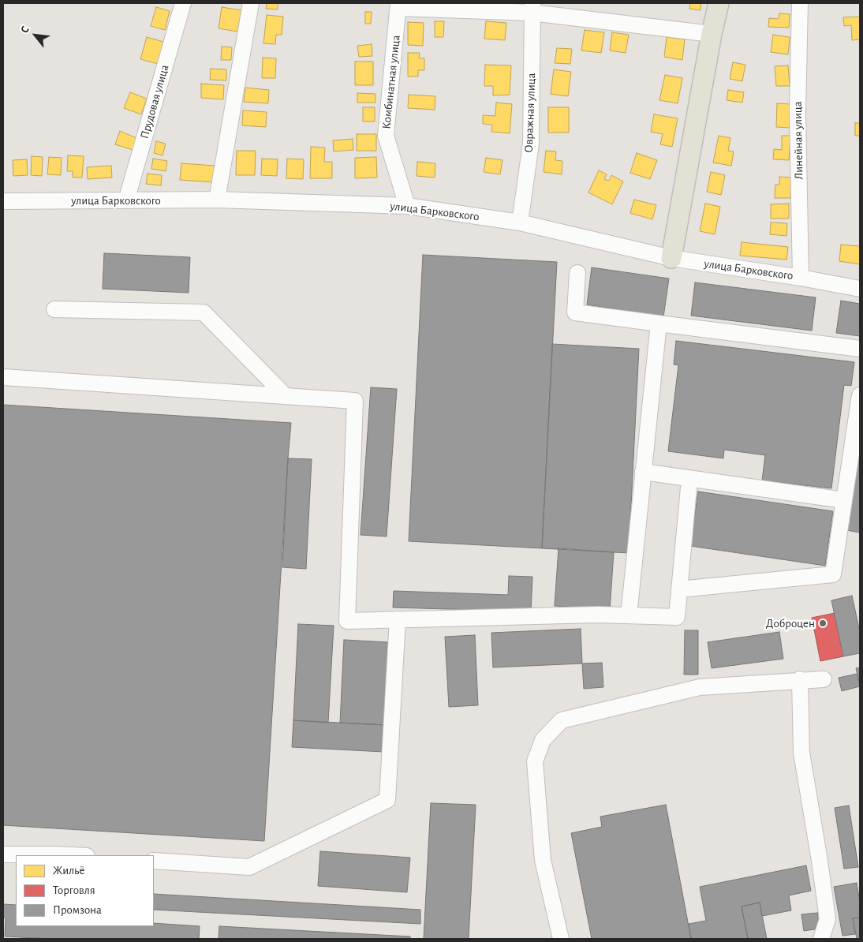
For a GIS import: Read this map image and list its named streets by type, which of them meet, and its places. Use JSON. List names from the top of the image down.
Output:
{
  "streets": {
    "street": [
      "Комбинатная улица",
      "Прудовая улица",
      "Овражная улица",
      "Линейная улица",
      "улица Барковского"
    ]
  },
  "crossings": [
    ["Комбинатная улица", "улица Барковского"],
    ["Прудовая улица", "улица Барковского"],
    ["Овражная улица", "улица Барковского"],
    ["Линейная улица", "улица Барковского"]
  ],
  "places": ["Доброцен"],
  "legend": ["Жильё", "Торговля", "Промзона"],
  "north": "top left"
}
